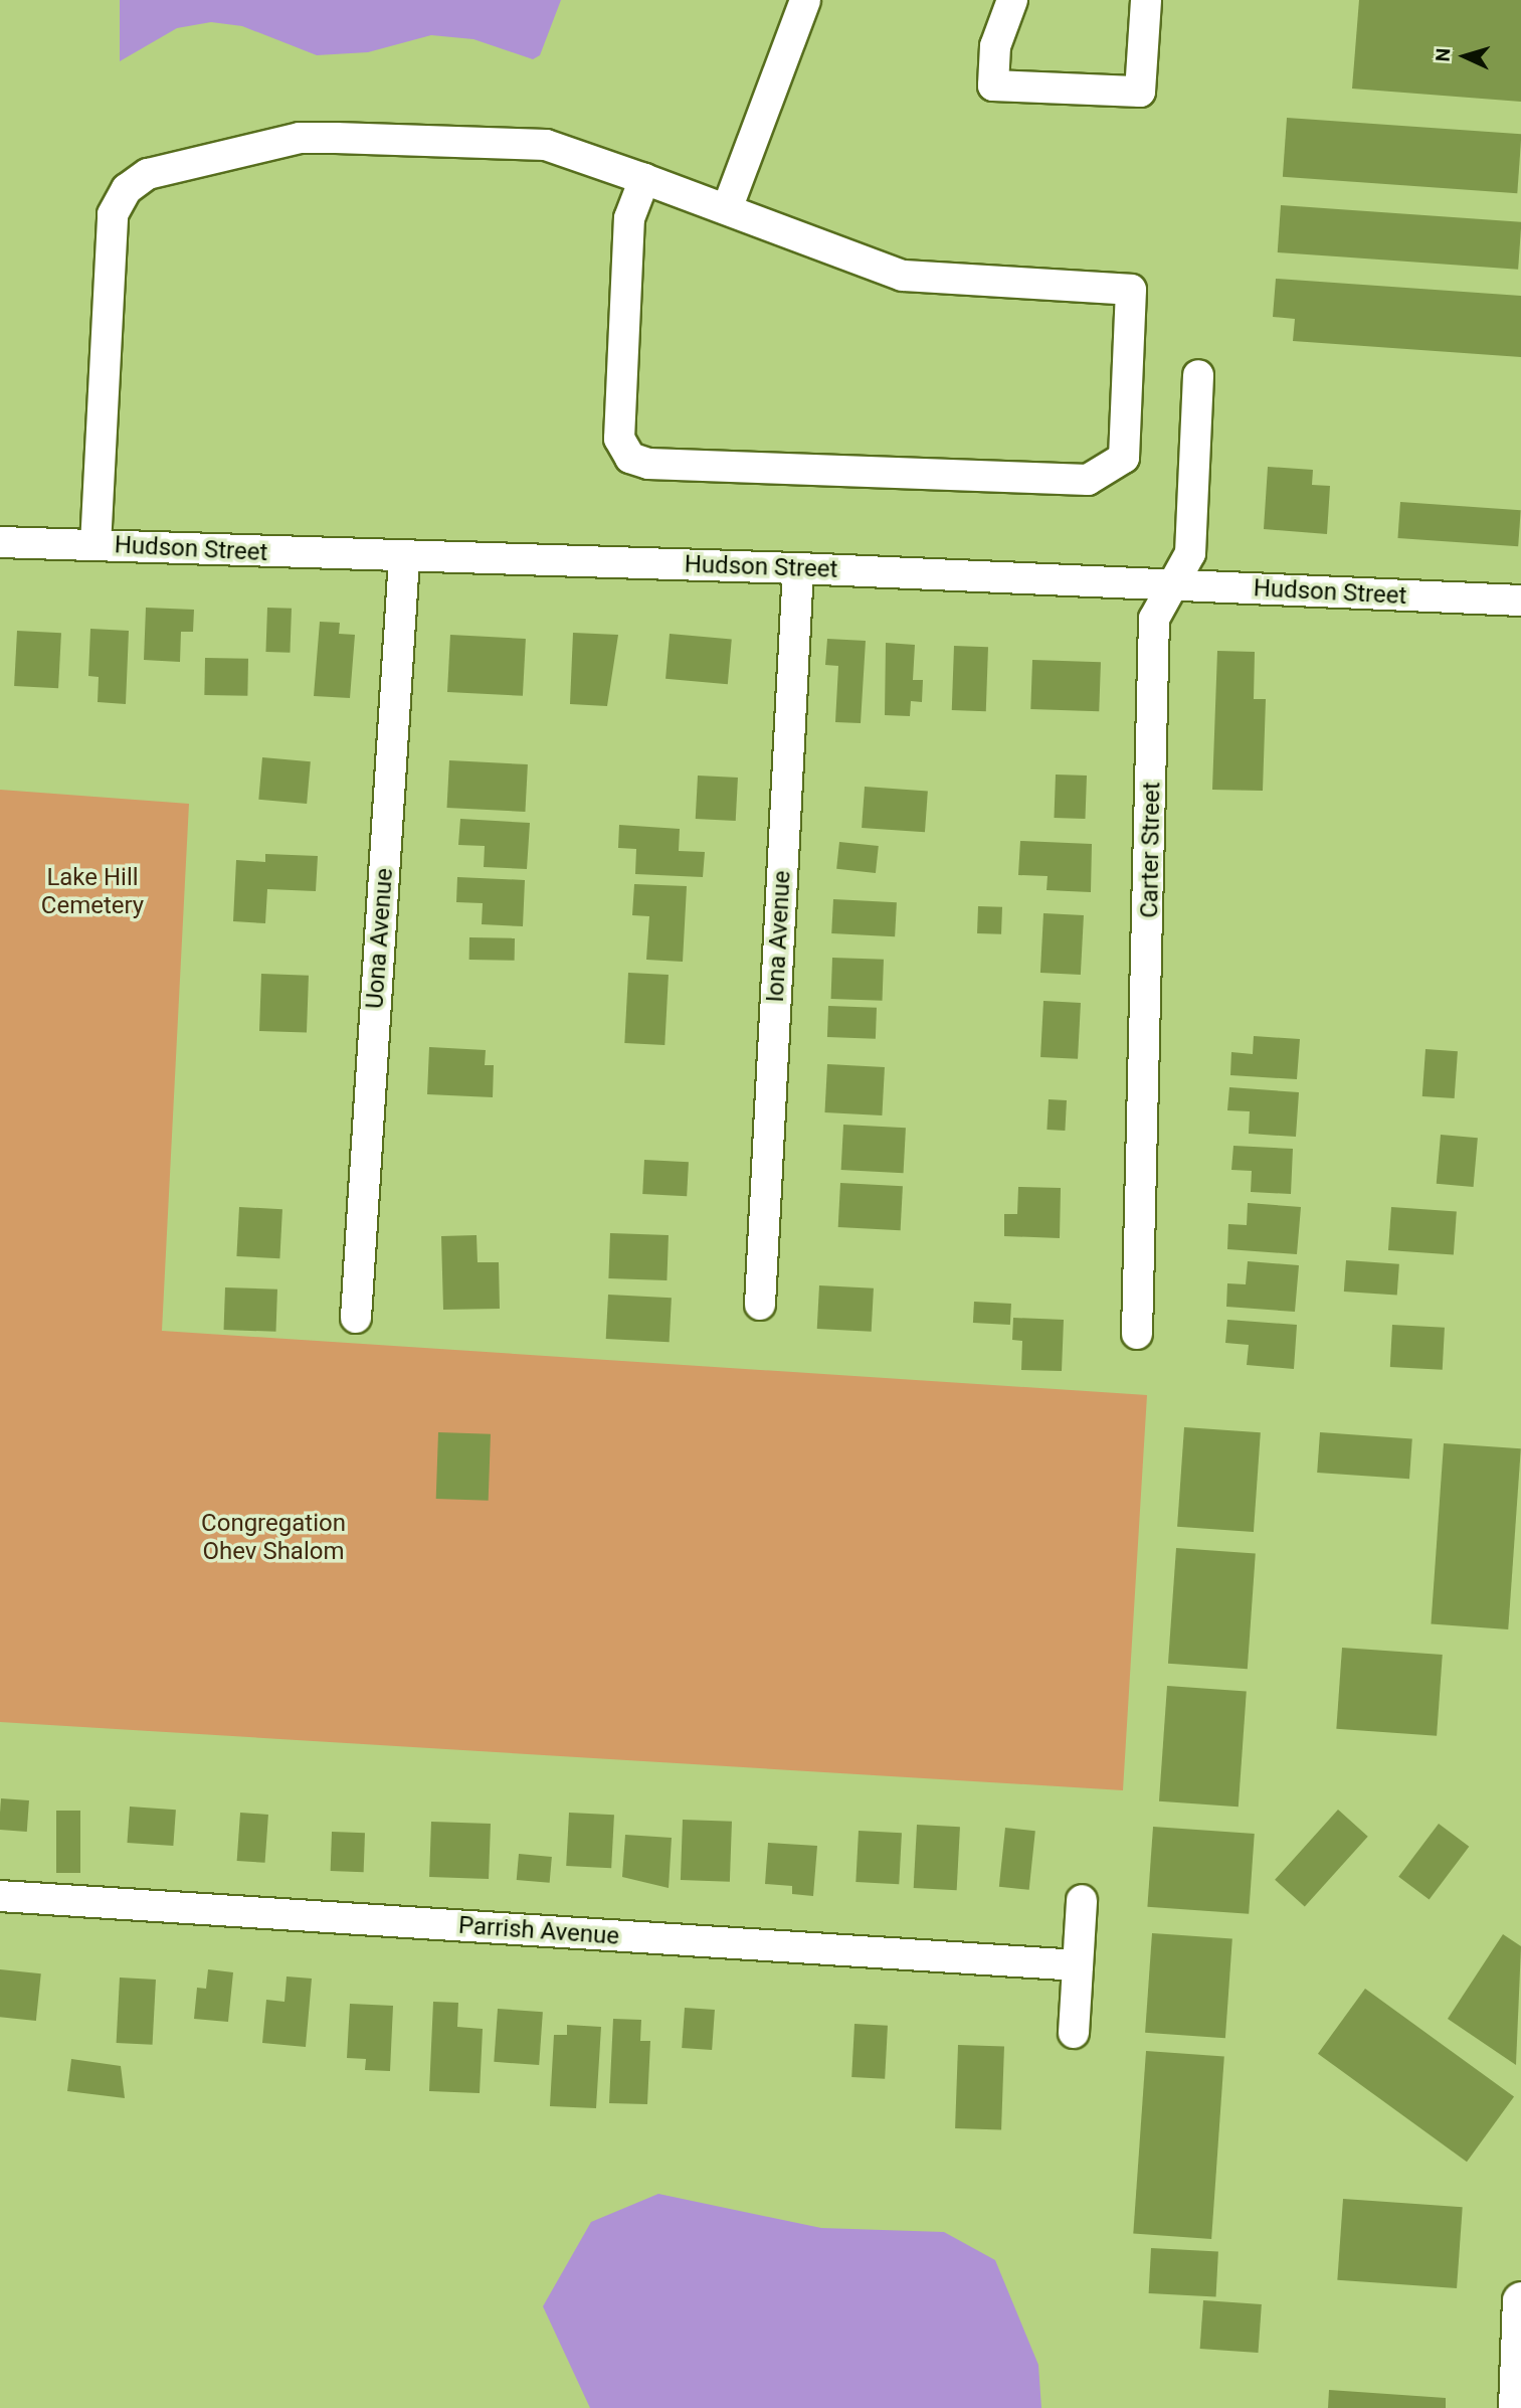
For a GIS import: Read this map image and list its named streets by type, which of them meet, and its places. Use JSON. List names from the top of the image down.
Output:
{
  "streets": {
    "street": [
      "Hudson Street",
      "Carter Street",
      "Iona Avenue",
      "Uona Avenue",
      "Parrish Avenue"
    ]
  },
  "crossings": [
    ["Hudson Street", "Carter Street"],
    ["Hudson Street", "Iona Avenue"],
    ["Hudson Street", "Uona Avenue"]
  ],
  "parks": ["Lake Hill Cemetery", "Congregation Ohev Shalom"],
  "north": "left"
}
